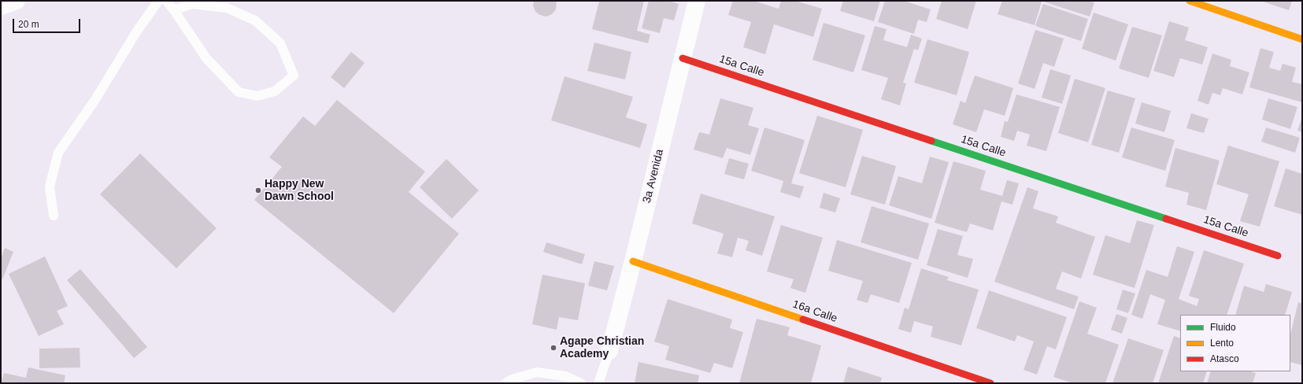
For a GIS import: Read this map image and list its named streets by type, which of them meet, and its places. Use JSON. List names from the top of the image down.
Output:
{
  "streets": {
    "street": ["15a Calle", "3a Avenida", "16a Calle"]
  },
  "crossings": [
    ["15a Calle", "3a Avenida"],
    ["3a Avenida", "16a Calle"]
  ],
  "places": ["Happy New Dawn School", "Agape Christian Academy"],
  "legend": ["Fluido", "Lento", "Atasco"],
  "scale_bar": "20 m"
}
